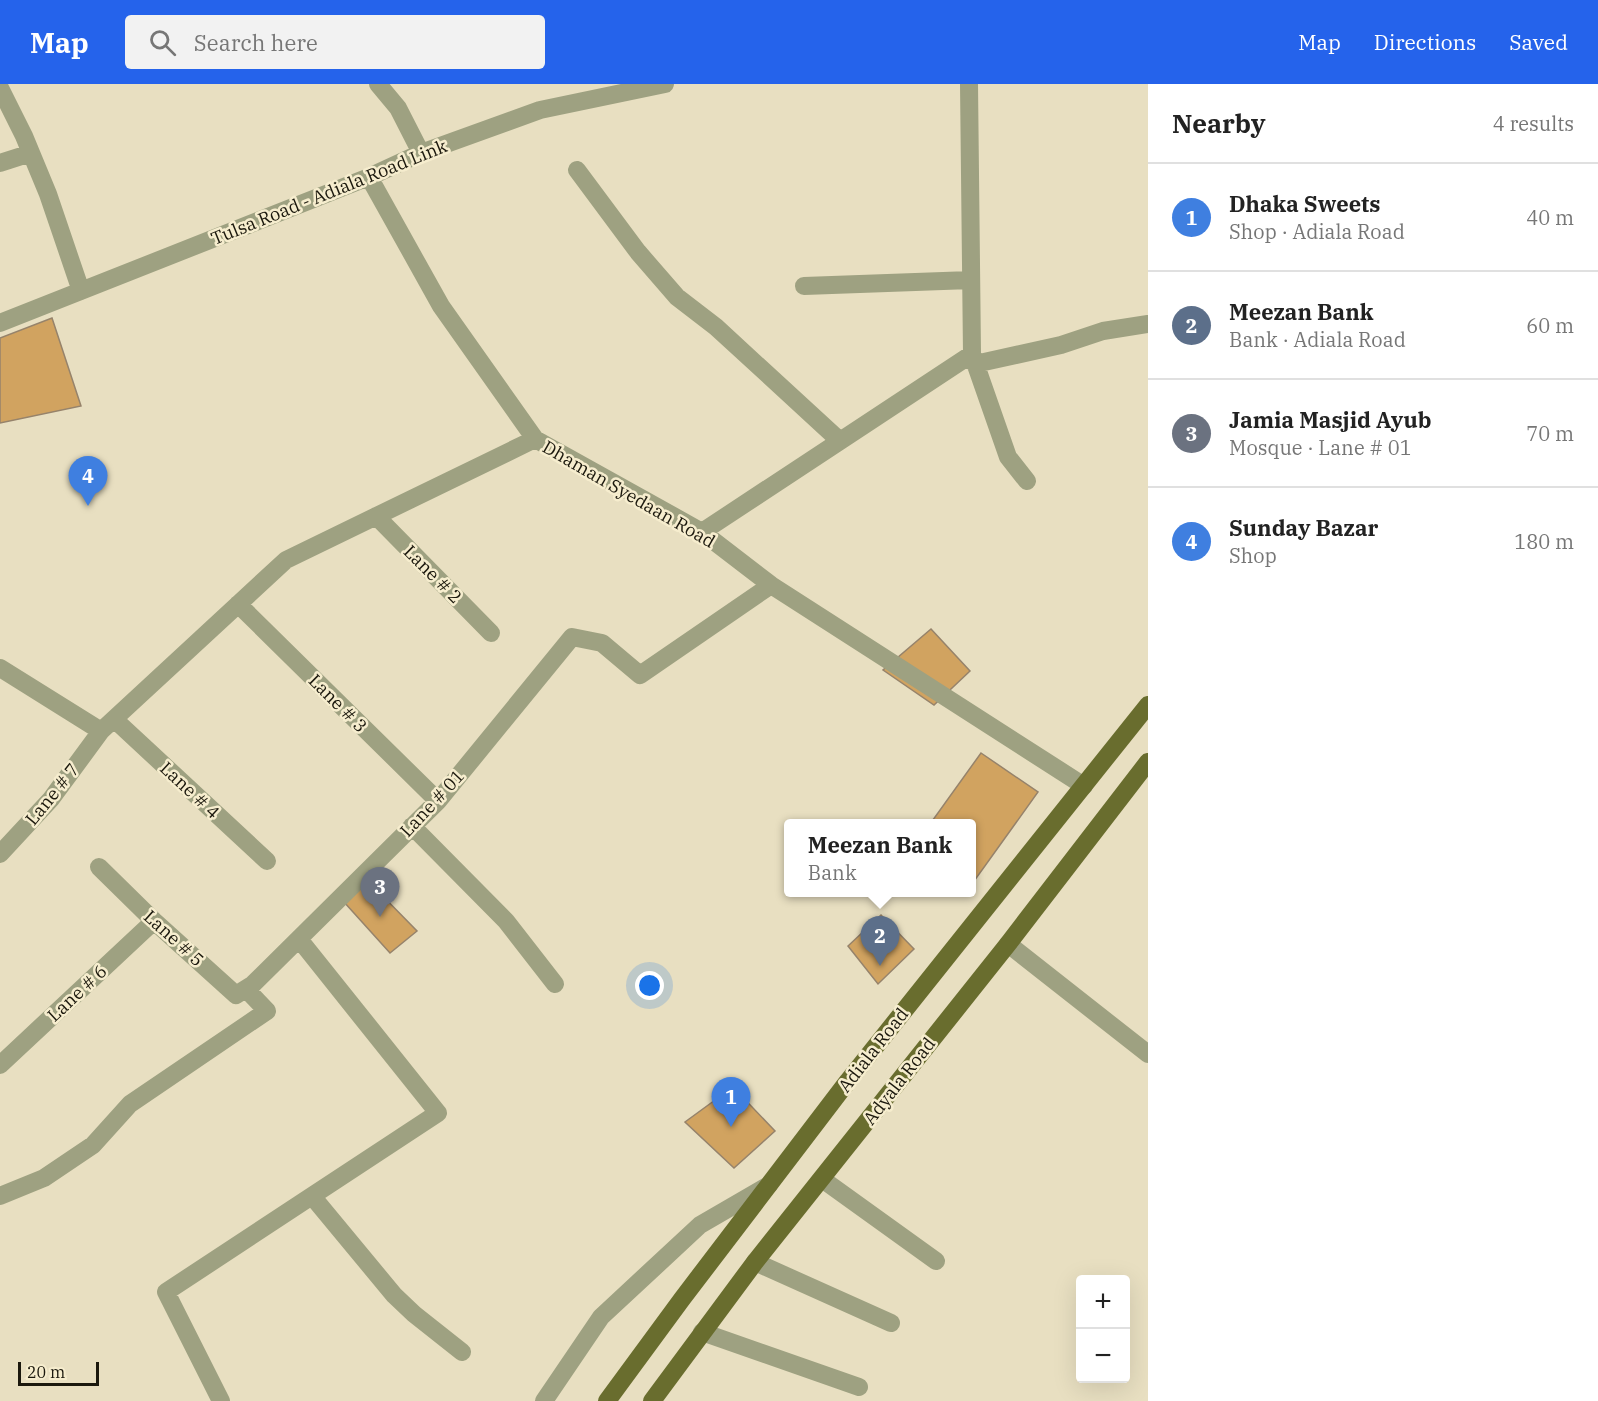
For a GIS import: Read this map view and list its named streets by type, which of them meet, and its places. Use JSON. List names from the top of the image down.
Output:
{
  "streets": {
    "main road": ["Adiala Road", "Adyala Road"],
    "street": [
      "Tulsa Road - Adiala Road Link",
      "Dhaman Syedaan Road",
      "Lane # 2",
      "Lane # 3",
      "Lane # 4",
      "Lane # 7",
      "Lane # 01",
      "Lane # 5",
      "Lane # 6"
    ]
  },
  "crossings": [
    ["Dhaman Syedaan Road", "Lane # 2"],
    ["Dhaman Syedaan Road", "Lane # 3"],
    ["Dhaman Syedaan Road", "Lane # 4"],
    ["Dhaman Syedaan Road", "Lane # 7"],
    ["Dhaman Syedaan Road", "Lane # 01"],
    ["Dhaman Syedaan Road", "Adiala Road"],
    ["Lane # 3", "Lane # 01"],
    ["Lane # 4", "Lane # 7"],
    ["Lane # 01", "Lane # 5"],
    ["Lane # 5", "Lane # 6"]
  ],
  "scale_bar": "20 m",
  "page": {
    "header": "Map",
    "search": "Search here",
    "nav": ["Map", "Directions", "Saved"],
    "heading": ["Nearby", "4 results"],
    "list": [
      {
        "mark": "1",
        "name": "Dhaka Sweets",
        "note": "Shop · Adiala Road",
        "value": "40 m"
      },
      {
        "mark": "2",
        "name": "Meezan Bank",
        "note": "Bank · Adiala Road",
        "value": "60 m"
      },
      {
        "mark": "3",
        "name": "Jamia Masjid Ayub",
        "note": "Mosque · Lane # 01",
        "value": "70 m"
      },
      {
        "mark": "4",
        "name": "Sunday Bazar",
        "note": "Shop",
        "value": "180 m"
      }
    ],
    "pins": [
      "4",
      "3",
      "2",
      "1"
    ],
    "popup": ["Meezan Bank", "Bank"],
    "map_buttons": ["+", "−"],
    "scale": "20 m"
  }
}
